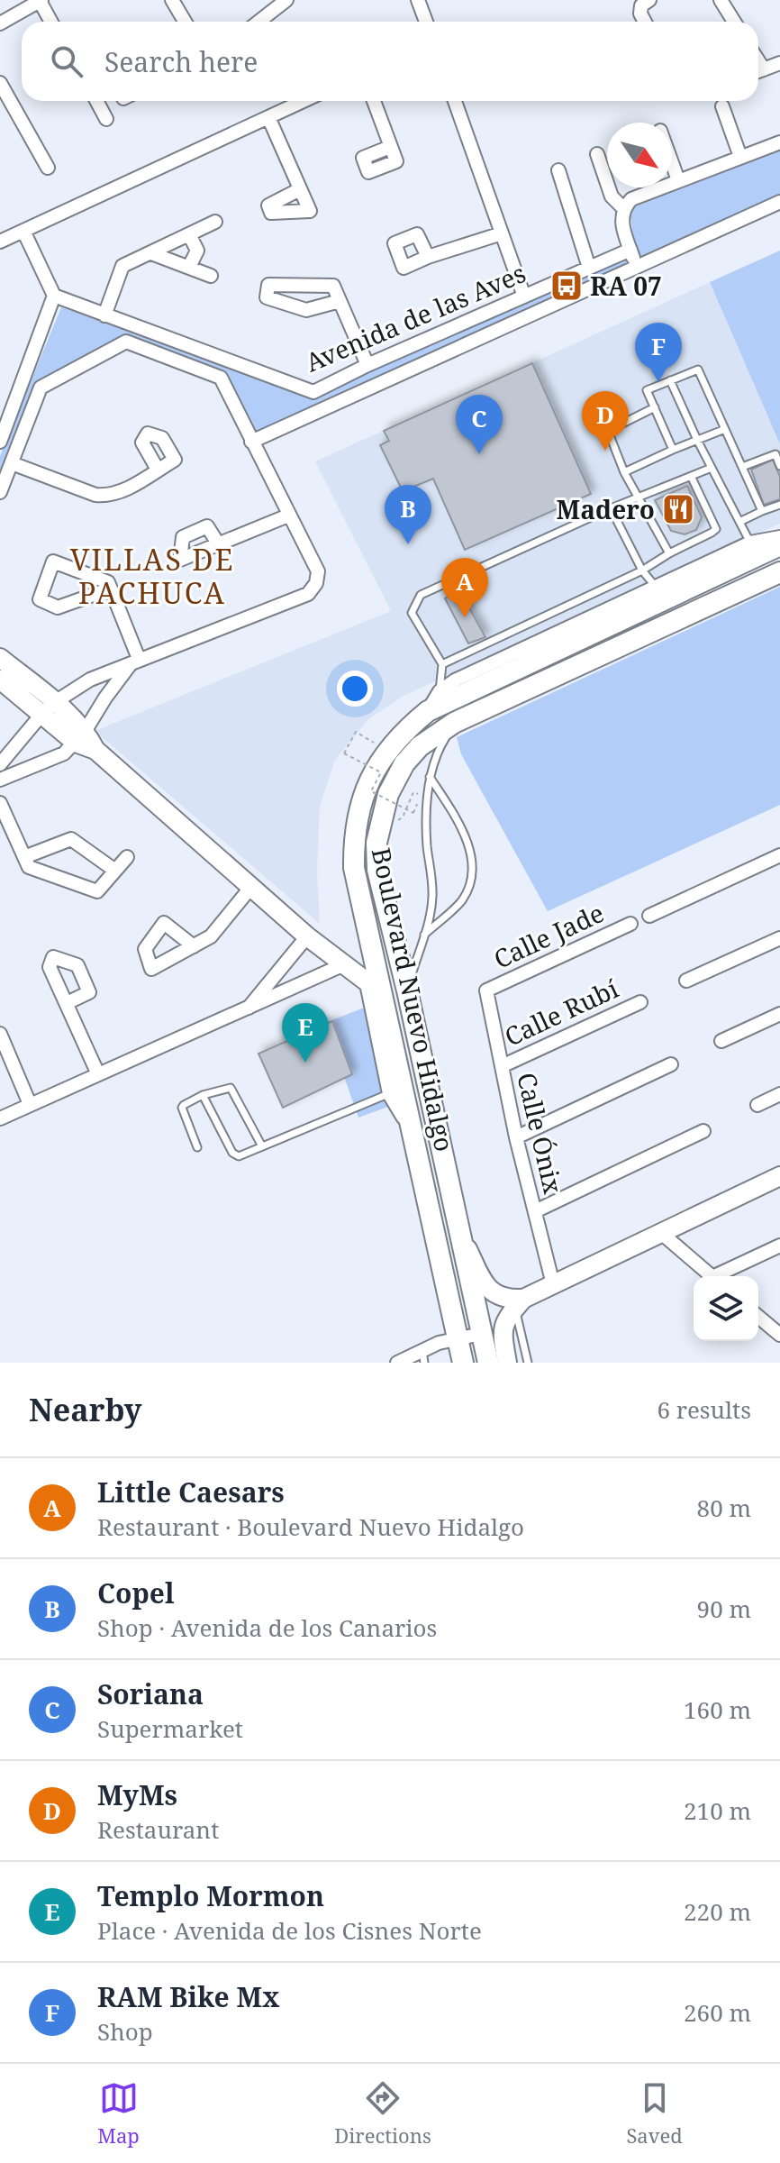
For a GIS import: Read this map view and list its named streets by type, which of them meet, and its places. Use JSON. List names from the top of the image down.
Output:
{
  "streets": {
    "main road": ["Boulevard Nuevo Hidalgo"],
    "street": [
      "Avenida de las Aves",
      "Calle Jade",
      "Calle Rubí",
      "Calle Ónix"
    ]
  },
  "crossings": [
    ["Calle Jade", "Calle Ónix"],
    ["Calle Rubí", "Calle Ónix"]
  ],
  "districts": ["VILLAS DE PACHUCA"],
  "places": {
    "bus stop": ["RA 07"],
    "restaurant": ["Madero"]
  },
  "north": "bottom right",
  "page": {
    "search": "Search here",
    "pins": [
      "F",
      "D",
      "C",
      "B",
      "A",
      "E"
    ],
    "heading": ["Nearby", "6 results"],
    "list": [
      {
        "mark": "A",
        "name": "Little Caesars",
        "note": "Restaurant · Boulevard Nuevo Hidalgo",
        "value": "80 m"
      },
      {
        "mark": "B",
        "name": "Copel",
        "note": "Shop · Avenida de los Canarios",
        "value": "90 m"
      },
      {
        "mark": "C",
        "name": "Soriana",
        "note": "Supermarket",
        "value": "160 m"
      },
      {
        "mark": "D",
        "name": "MyMs",
        "note": "Restaurant",
        "value": "210 m"
      },
      {
        "mark": "E",
        "name": "Templo Mormon",
        "note": "Place · Avenida de los Cisnes Norte",
        "value": "220 m"
      },
      {
        "mark": "F",
        "name": "RAM Bike Mx",
        "note": "Shop",
        "value": "260 m"
      }
    ],
    "nav": ["Map", "Directions", "Saved"]
  }
}
